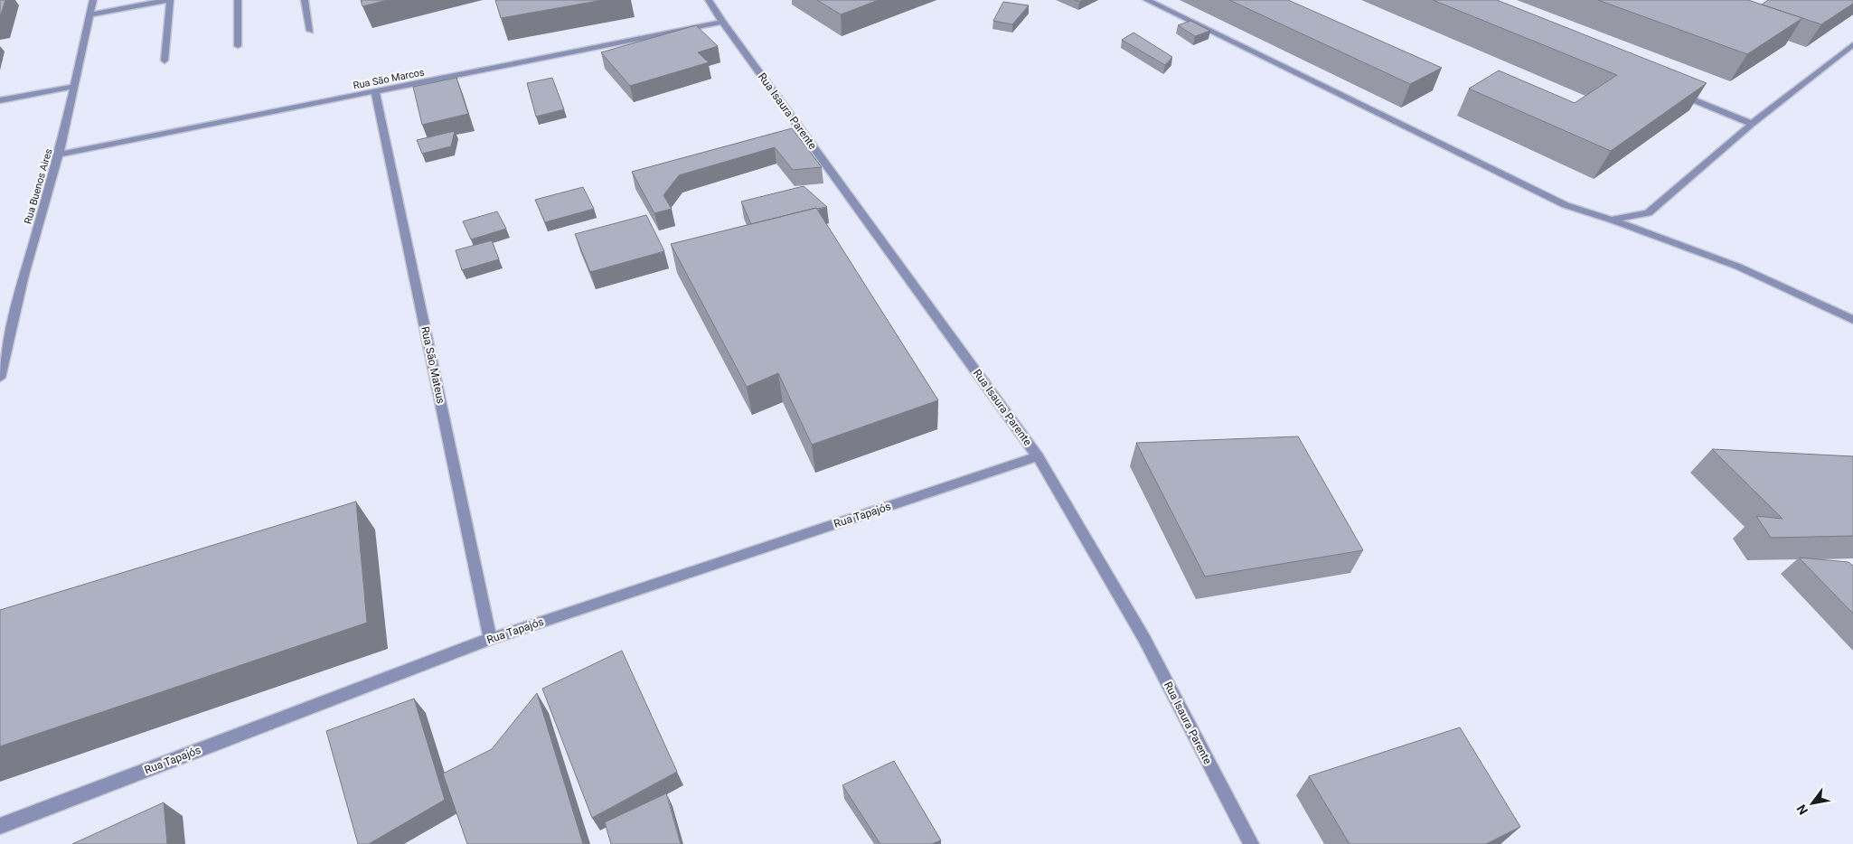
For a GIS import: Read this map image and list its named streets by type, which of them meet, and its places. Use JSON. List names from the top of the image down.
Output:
{
  "streets": {
    "street": [
      "Rua São Marcos",
      "Rua Isaura Parente",
      "Rua Buenos Aires",
      "Rua São Mateus",
      "Rua Tapajós"
    ]
  },
  "crossings": [
    ["Rua São Marcos", "Rua Isaura Parente"],
    ["Rua São Marcos", "Rua Buenos Aires"],
    ["Rua São Marcos", "Rua São Mateus"],
    ["Rua Isaura Parente", "Rua Tapajós"],
    ["Rua São Mateus", "Rua Tapajós"]
  ],
  "north": "bottom left"
}
